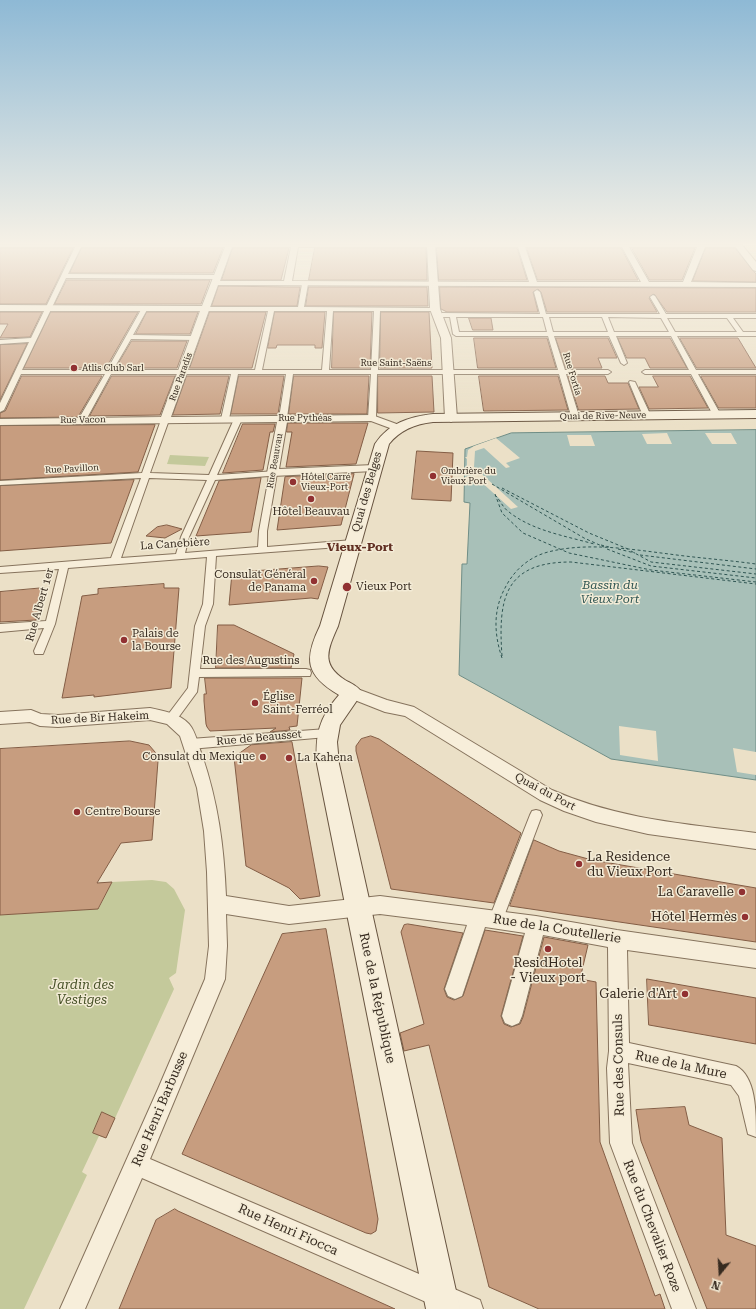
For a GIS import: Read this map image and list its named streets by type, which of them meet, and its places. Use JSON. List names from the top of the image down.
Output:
{
  "streets": {
    "main road": ["Quai de Rive-Neuve", "Quai des Belges", "Rue de la République"],
    "street": [
      "Rue Saint-Saëns",
      "Rue Fortia",
      "Rue Paradis",
      "Rue Pythéas",
      "Rue Vacon",
      "Rue Beauvau",
      "Rue Pavillon",
      "La Canebière",
      "Rue Albert 1er",
      "Rue des Augustins",
      "Rue de Bir Hakeim",
      "Rue de Beausset",
      "Quai du Port",
      "Rue de la Coutellerie",
      "Rue des Consuls",
      "Rue de la Mure",
      "Rue Henri Barbusse",
      "Rue du Chevalier Roze",
      "Rue Henri Fiocca"
    ]
  },
  "crossings": [
    ["Rue Saint-Saëns", "Rue Fortia"],
    ["Rue Saint-Saëns", "Rue Paradis"],
    ["Rue Saint-Saëns", "Rue Beauvau"],
    ["Rue Fortia", "Quai de Rive-Neuve"],
    ["Rue Paradis", "Rue Vacon"],
    ["Rue Pythéas", "Rue Vacon"],
    ["Rue Pythéas", "Rue Beauvau"],
    ["Rue Beauvau", "Rue Pavillon"],
    ["Rue Beauvau", "La Canebière"],
    ["Quai des Belges", "La Canebière"],
    ["Quai des Belges", "Quai du Port"],
    ["Quai des Belges", "Rue de la République"],
    ["La Canebière", "Rue Albert 1er"],
    ["Rue de Bir Hakeim", "Rue Henri Barbusse"],
    ["Rue de Beausset", "Rue de la République"],
    ["Rue de Beausset", "Rue Henri Barbusse"],
    ["Quai du Port", "Rue de la République"],
    ["Rue de la Coutellerie", "Rue de la République"],
    ["Rue de la Coutellerie", "Rue des Consuls"],
    ["Rue de la Coutellerie", "Rue Henri Barbusse"],
    ["Rue de la République", "Rue Henri Fiocca"],
    ["Rue des Consuls", "Rue de la Mure"],
    ["Rue des Consuls", "Rue du Chevalier Roze"],
    ["Rue Henri Barbusse", "Rue Henri Fiocca"]
  ],
  "districts": ["Vieux-Port"],
  "water": ["Bassin du Vieux Port"],
  "parks": ["Jardin des Vestiges"],
  "places": [
    "Atlis Club Sarl",
    "Ombrière du Vieux Port",
    "Hôtel Carré Vieux-Port",
    "Hôtel Beauvau",
    "Consulat Général de Panama",
    "Vieux Port",
    "Palais de la Bourse",
    "Église Saint-Ferréol",
    "Consulat du Mexique",
    "La Kahena",
    "Centre Bourse",
    "La Residence du Vieux Port",
    "La Caravelle",
    "Hôtel Hermès",
    "ResidHotel - Vieux port",
    "Galerie d'Art"
  ],
  "north": "bottom"
}
